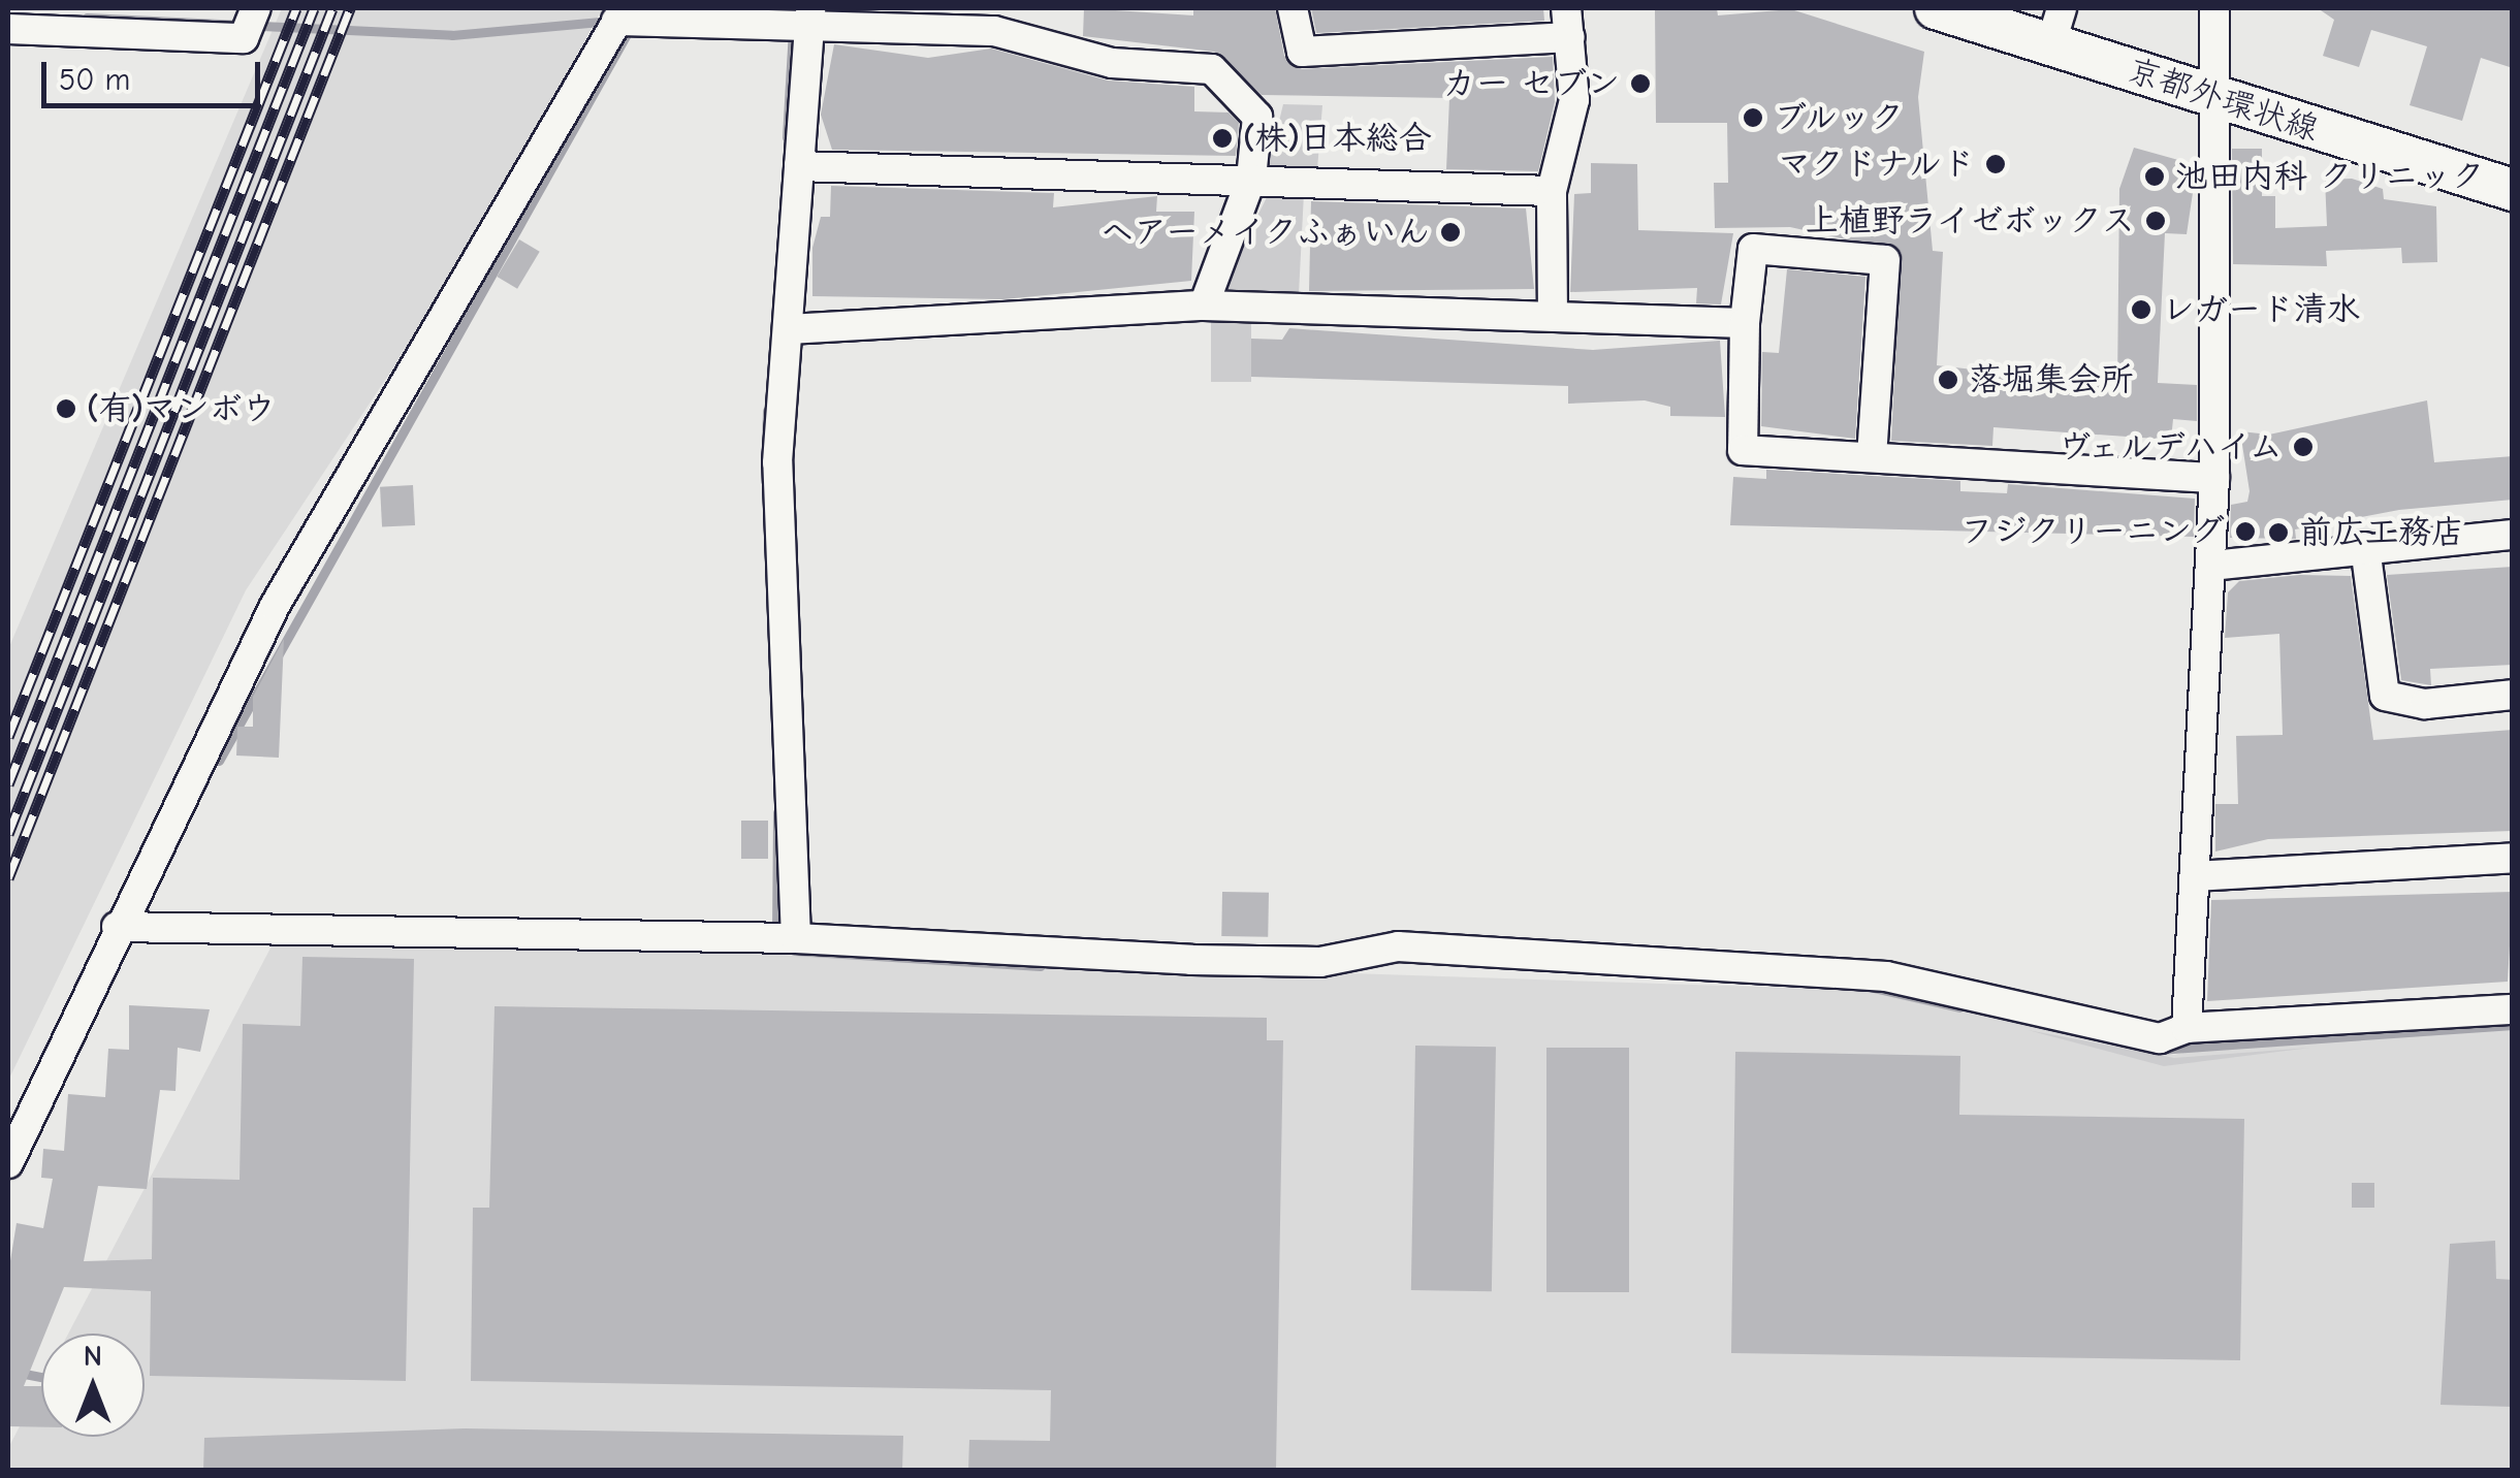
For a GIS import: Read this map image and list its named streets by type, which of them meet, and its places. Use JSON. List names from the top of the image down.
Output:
{
  "streets": {
    "main road": ["京都外環状線"]
  },
  "places": [
    "カー セブン",
    "ブルック",
    "(株)日本総合",
    "マクドナルド",
    "池田内科 クリニック",
    "上植野ライゼボックス",
    "ヘアーメイクふぁいん",
    "レガード清水",
    "落堀集会所",
    "(有)マンボウ",
    "ヴェルデハイム",
    "フジクリーニング",
    "前広工務店"
  ],
  "scale_bar": "50 m",
  "north": "top"
}
